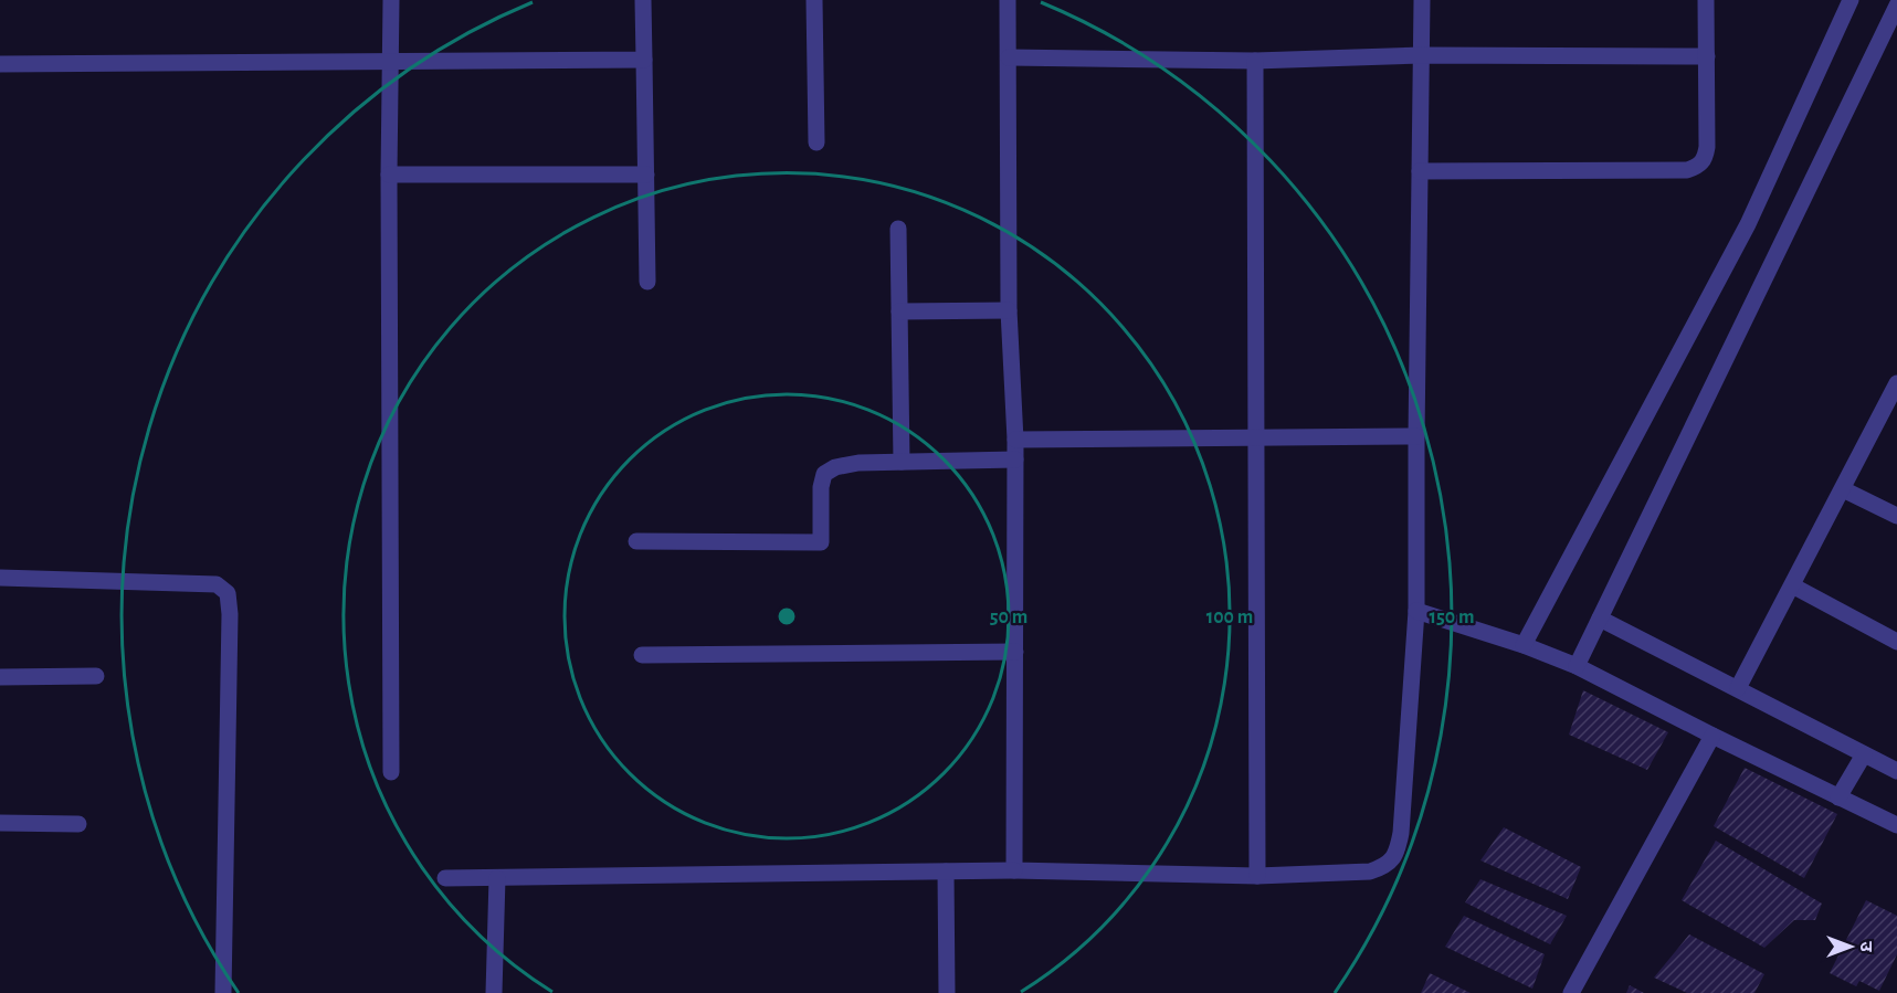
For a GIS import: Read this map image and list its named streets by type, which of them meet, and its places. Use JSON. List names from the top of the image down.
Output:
{
  "north": "right",
  "rings": ["50 m", "100 m", "150 m"]
}
